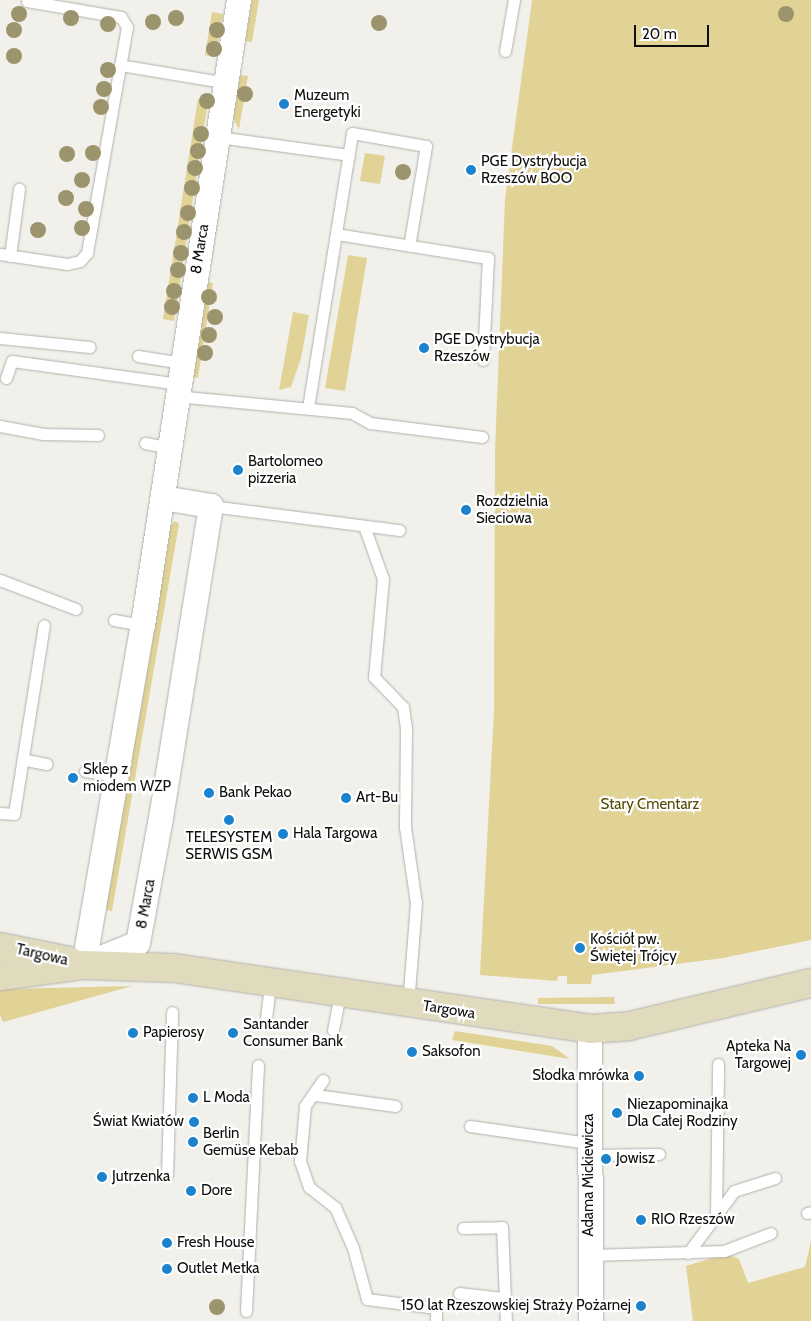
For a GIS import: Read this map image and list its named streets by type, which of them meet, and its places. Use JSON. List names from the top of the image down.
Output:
{
  "streets": {
    "street": ["8 Marca", "Targowa", "Adama Mickiewicza"]
  },
  "crossings": [
    ["8 Marca", "Targowa"],
    ["Targowa", "Adama Mickiewicza"]
  ],
  "parks": ["Stary Cmentarz"],
  "places": [
    "Muzeum Energetyki",
    "PGE Dystrybucja Rzeszów BOO",
    "PGE Dystrybucja Rzeszów",
    "Bartolomeo pizzeria",
    "Rozdzielnia Sieciowa",
    "Sklep z miodem WZP",
    "Bank Pekao",
    "Art-Bu",
    "TELESYSTEM SERWIS GSM",
    "Hala Targowa",
    "Kościół pw. Świętej Trójcy",
    "Papierosy",
    "Santander Consumer Bank",
    "Saksofon",
    "Apteka Na Targowej",
    "Słodka mrówka",
    "L Moda",
    "Niezapominajka Dla Całej Rodziny",
    "Świat Kwiatów",
    "Berlin Gemüse Kebab",
    "Jowisz",
    "Jutrzenka",
    "Dore",
    "RIO Rzeszów",
    "Fresh House",
    "Outlet Metka",
    "150 lat Rzeszowskiej Straży Pożarnej"
  ],
  "scale_bar": "20 m"
}
